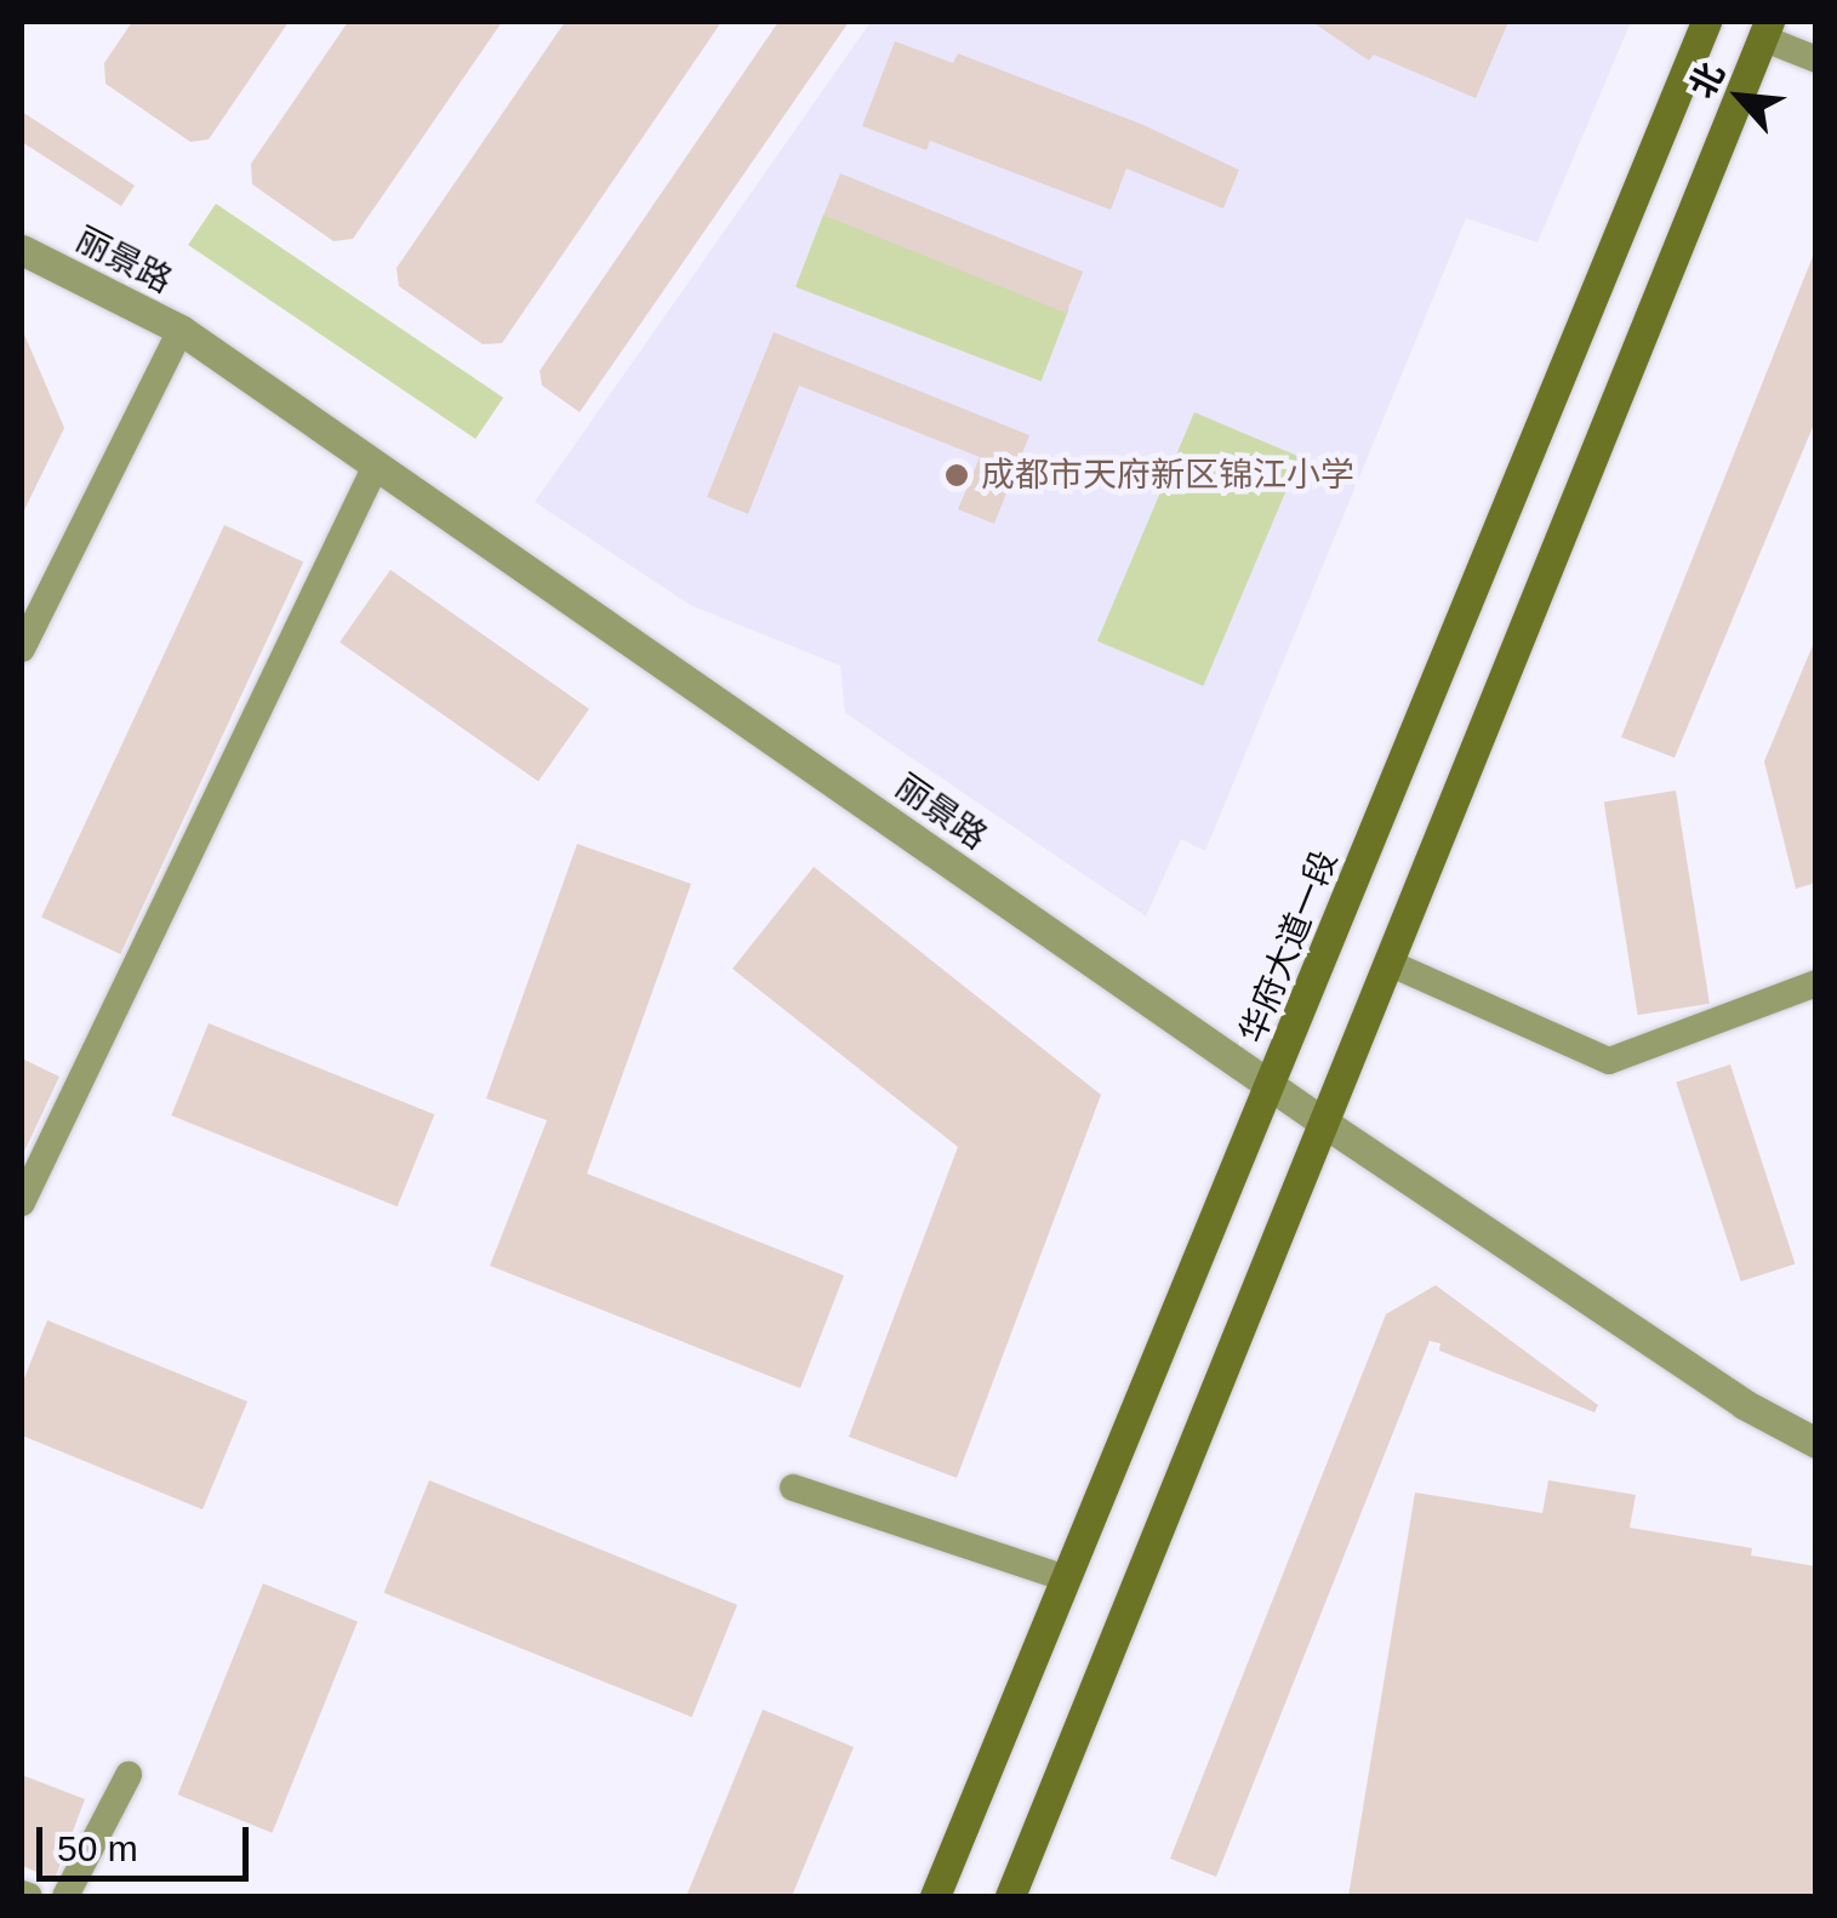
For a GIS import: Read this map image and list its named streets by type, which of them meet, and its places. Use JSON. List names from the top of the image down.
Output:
{
  "streets": {
    "main road": ["华府大道一段"],
    "street": ["丽景路"]
  },
  "crossings": [
    ["丽景路", "华府大道一段"]
  ],
  "places": ["成都市天府新区锦江小学"],
  "scale_bar": "50 m",
  "north": "top left"
}
